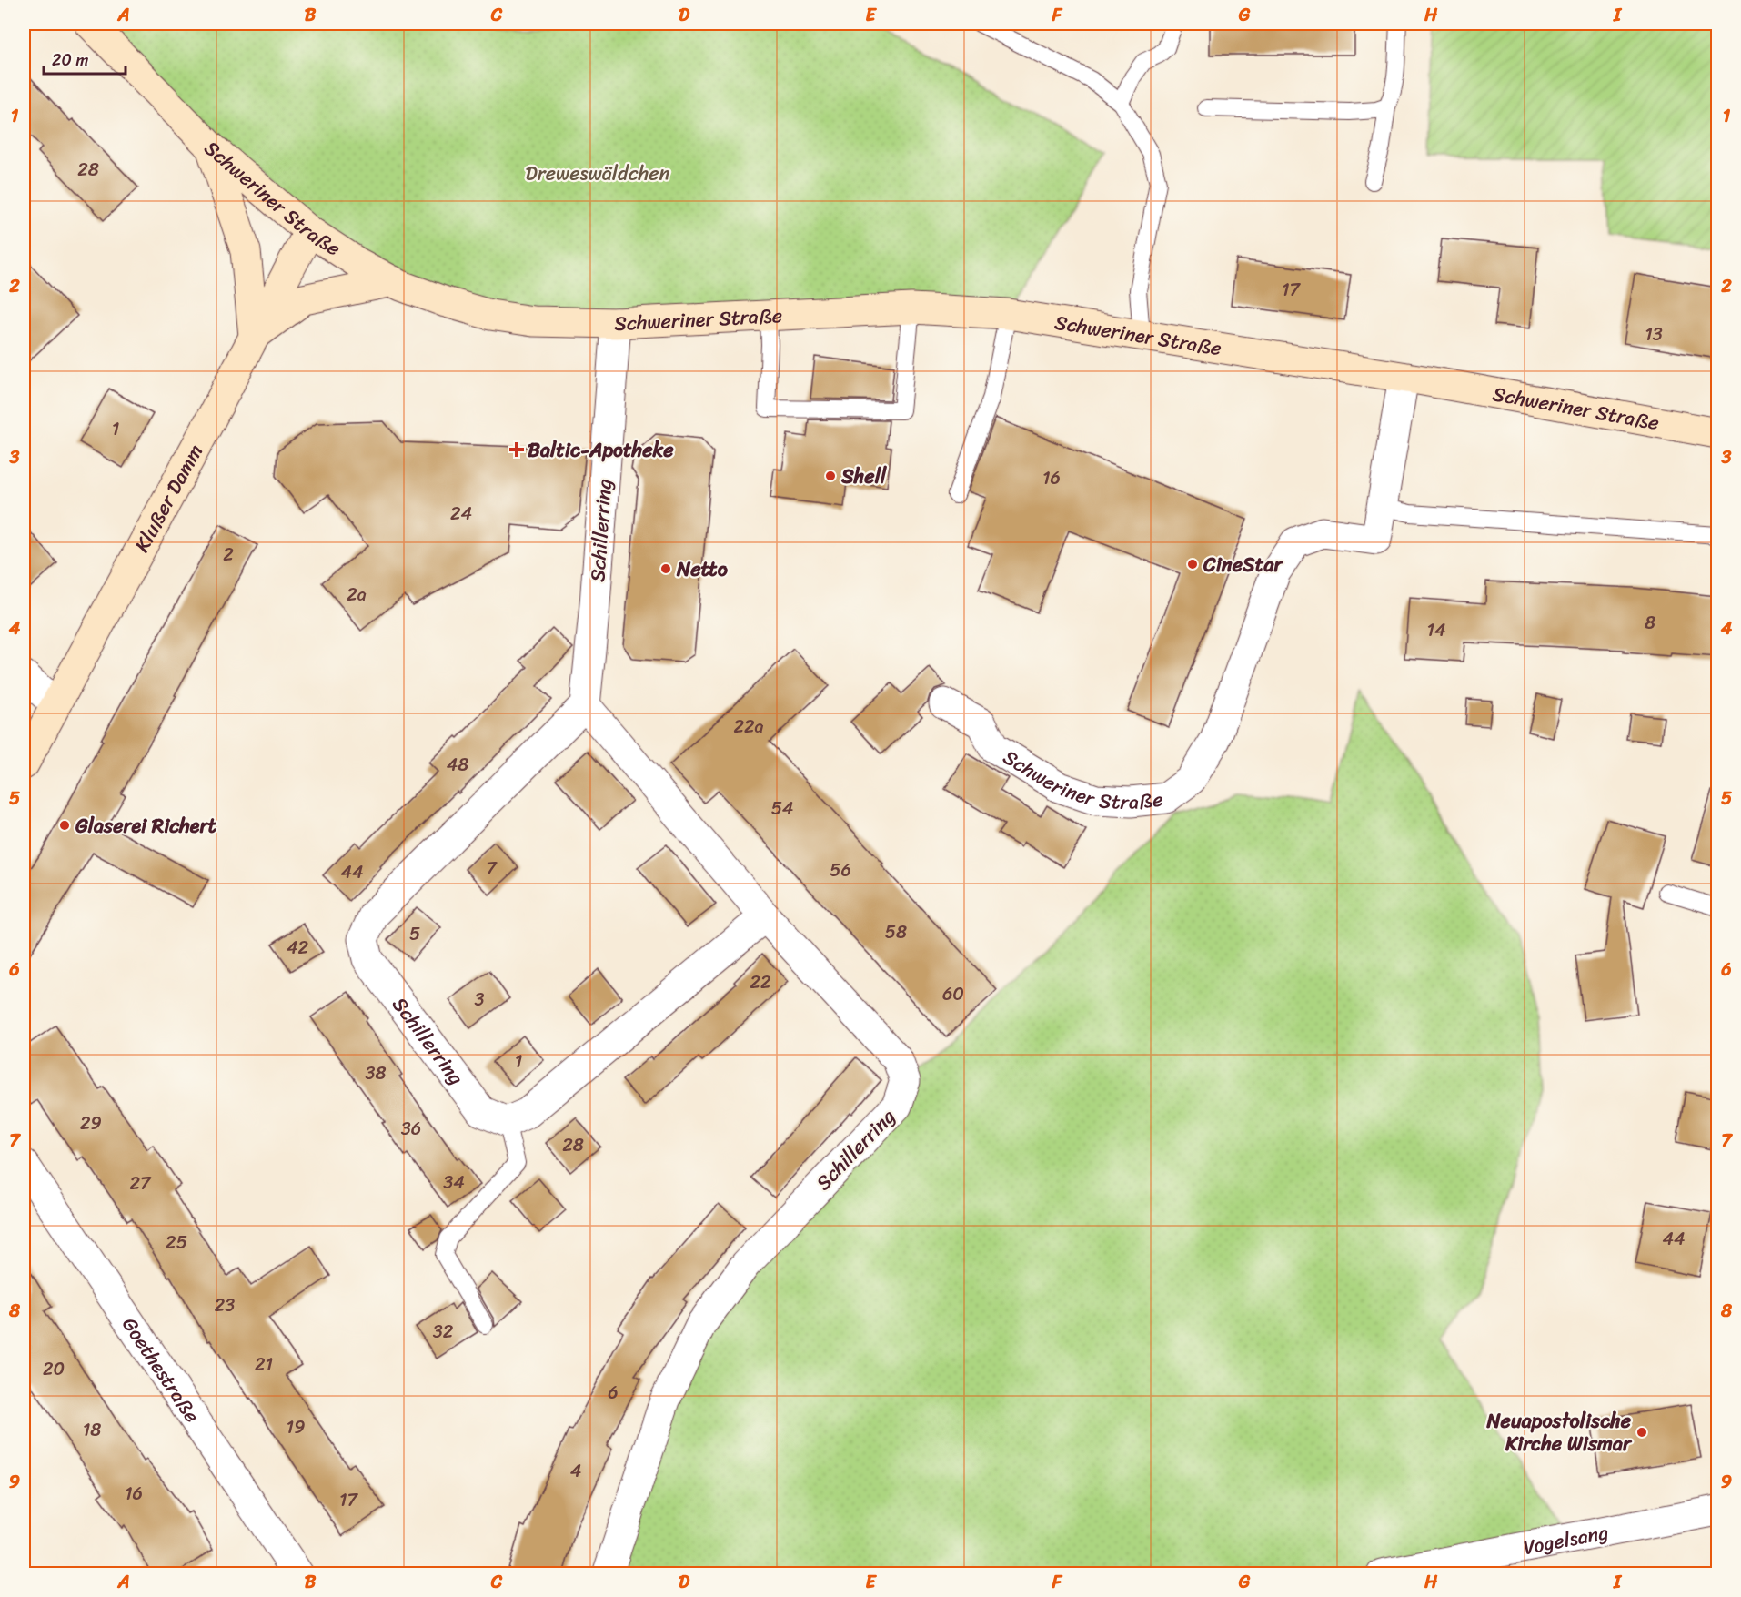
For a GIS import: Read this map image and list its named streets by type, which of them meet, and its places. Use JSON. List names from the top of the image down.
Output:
{
  "streets": {
    "main road": ["Schweriner Straße", "Klußer Damm"],
    "street": ["Schillerring", "Goethestraße", "Vogelsang"]
  },
  "crossings": [
    ["Schweriner Straße", "Klußer Damm"],
    ["Schweriner Straße", "Schillerring"]
  ],
  "parks": ["Dreweswäldchen"],
  "places": {
    "health": ["Baltic-Apotheke"],
    "other": [
      "Shell",
      "CineStar",
      "Netto",
      "Glaserei Richert",
      "Neuapostolische Kirche Wismar"
    ]
  },
  "house_numbers": [
    "28",
    "17",
    "13",
    "1",
    "16",
    "24",
    "2",
    "2a",
    "8",
    "14",
    "22a",
    "48",
    "54",
    "7",
    "56",
    "44",
    "58",
    "5",
    "42",
    "22",
    "60",
    "3",
    "1",
    "38",
    "29",
    "36",
    "28",
    "34",
    "27",
    "44",
    "25",
    "23",
    "32",
    "21",
    "20",
    "6",
    "19",
    "18",
    "4",
    "16",
    "17"
  ],
  "scale_bar": "20 m",
  "grid": {
    "columns": [
      "A",
      "B",
      "C",
      "D",
      "E",
      "F",
      "G",
      "H",
      "I"
    ],
    "rows": [
      "1",
      "2",
      "3",
      "4",
      "5",
      "6",
      "7",
      "8",
      "9"
    ]
  }
}
